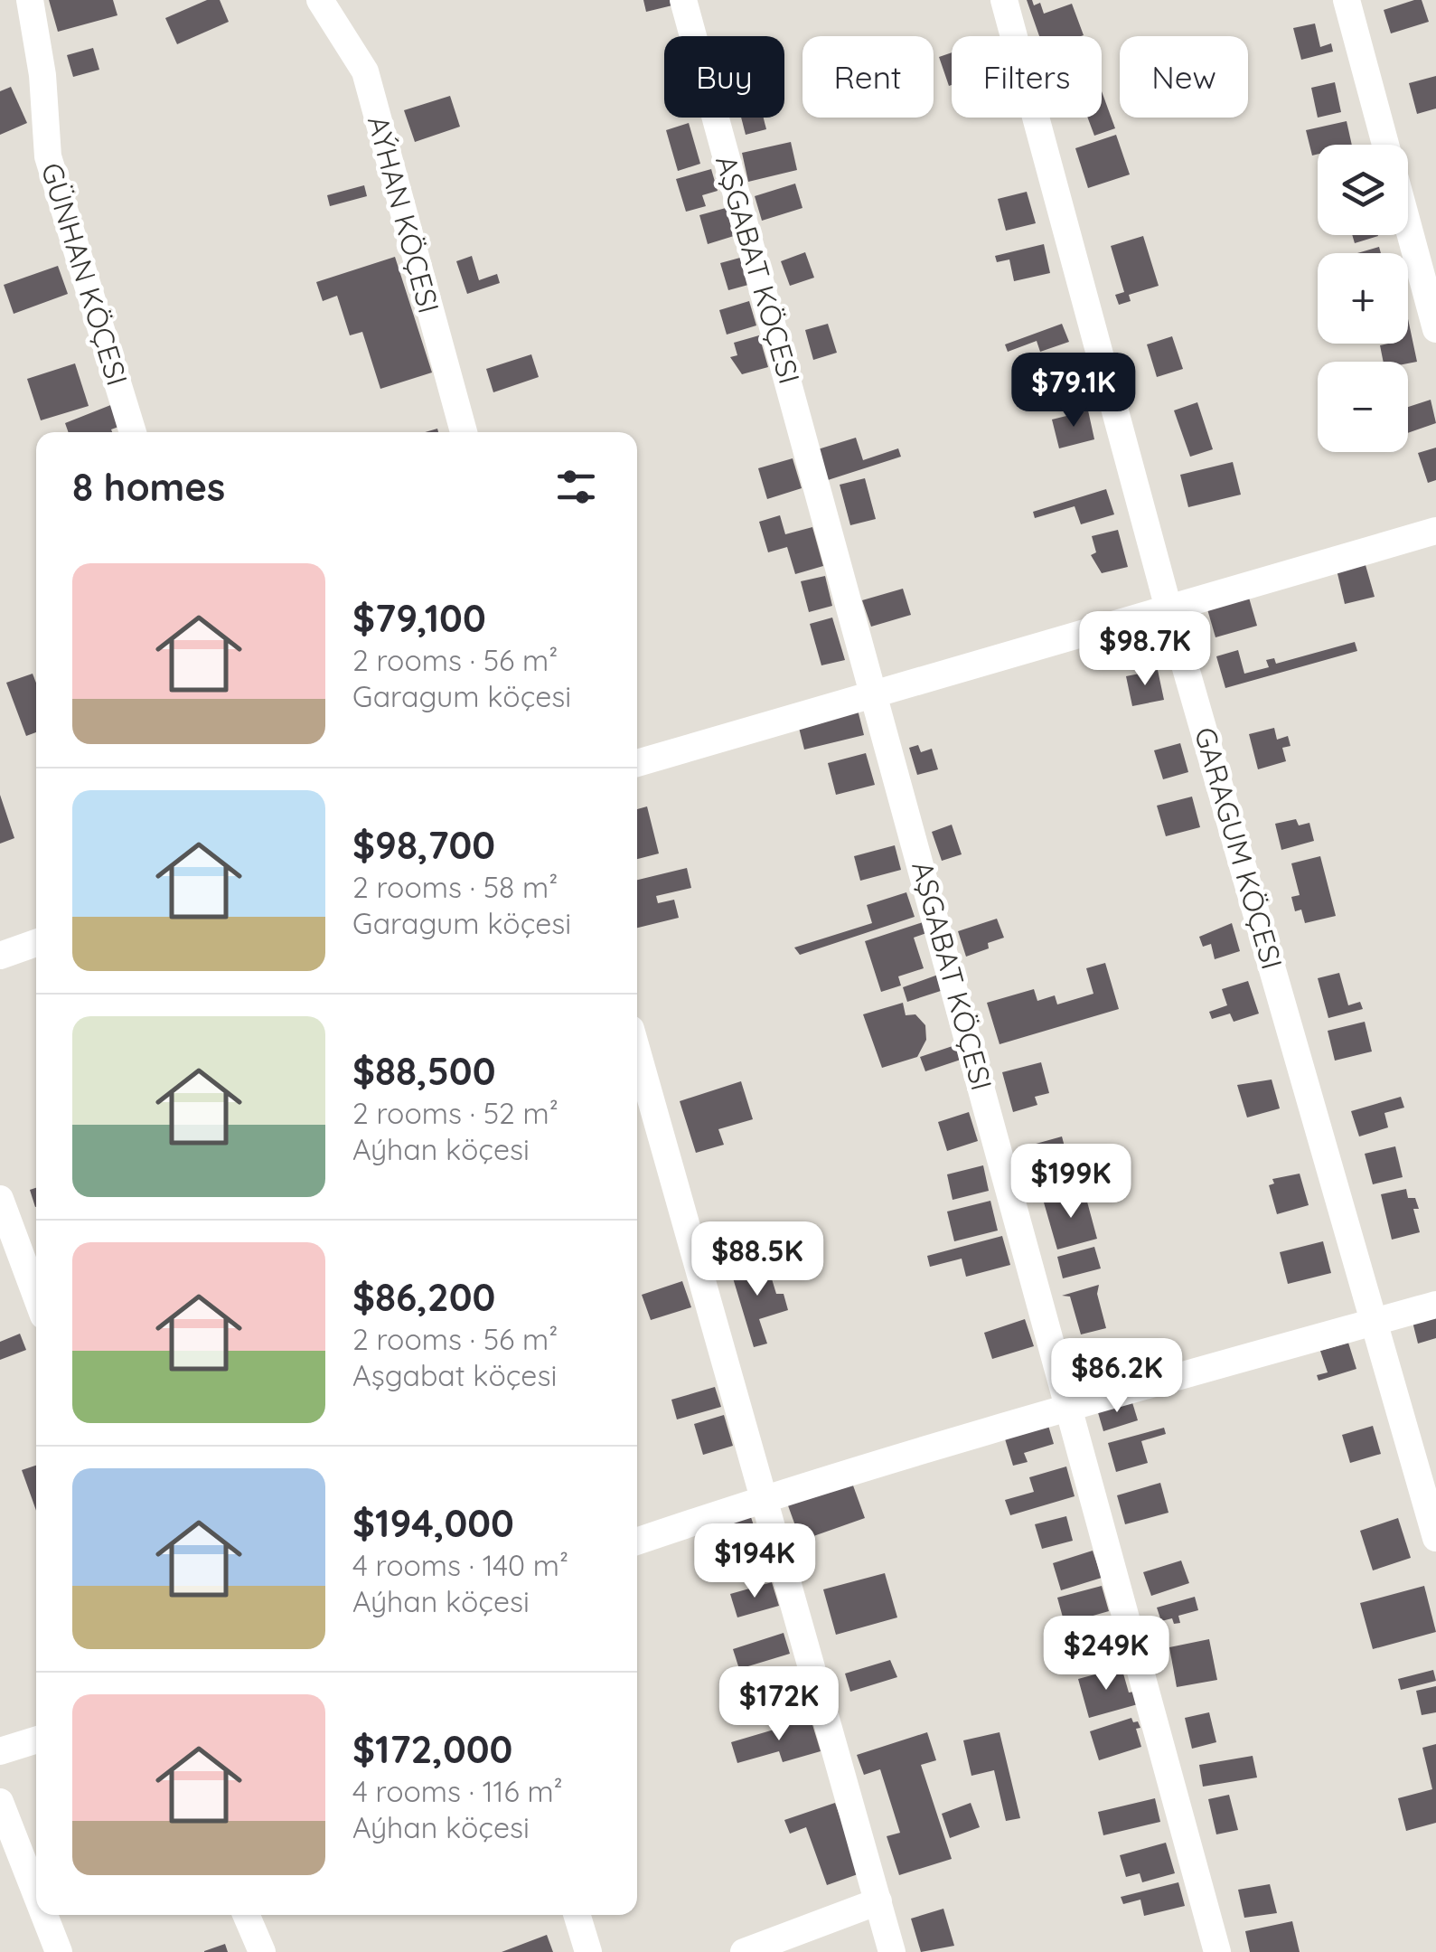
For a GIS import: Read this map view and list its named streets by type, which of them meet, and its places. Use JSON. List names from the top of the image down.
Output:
{
  "streets": {
    "street": [
      "AÝHAN KÖÇESI",
      "AŞGABAT KÖÇESI",
      "GÜNHAN KÖÇESI",
      "GARAGUM KÖÇESI"
    ]
  },
  "page": {
    "chip": [
      "Buy",
      "Rent",
      "Filters",
      "New"
    ],
    "map_buttons": ["+", "−"],
    "price": [
      "$79.1K",
      "$98.7K",
      "$199K",
      "$88.5K",
      "$86.2K",
      "$194K",
      "$249K",
      "$172K"
    ],
    "heading": "8 homes",
    "list": [
      {
        "name": "$79,100",
        "note": "2 rooms · 56 m² · Garagum köçesi"
      },
      {
        "name": "$98,700",
        "note": "2 rooms · 58 m² · Garagum köçesi"
      },
      {
        "name": "$88,500",
        "note": "2 rooms · 52 m² · Aýhan köçesi"
      },
      {
        "name": "$86,200",
        "note": "2 rooms · 56 m² · Aşgabat köçesi"
      },
      {
        "name": "$194,000",
        "note": "4 rooms · 140 m² · Aýhan köçesi"
      },
      {
        "name": "$172,000",
        "note": "4 rooms · 116 m² · Aýhan köçesi"
      }
    ]
  }
}
